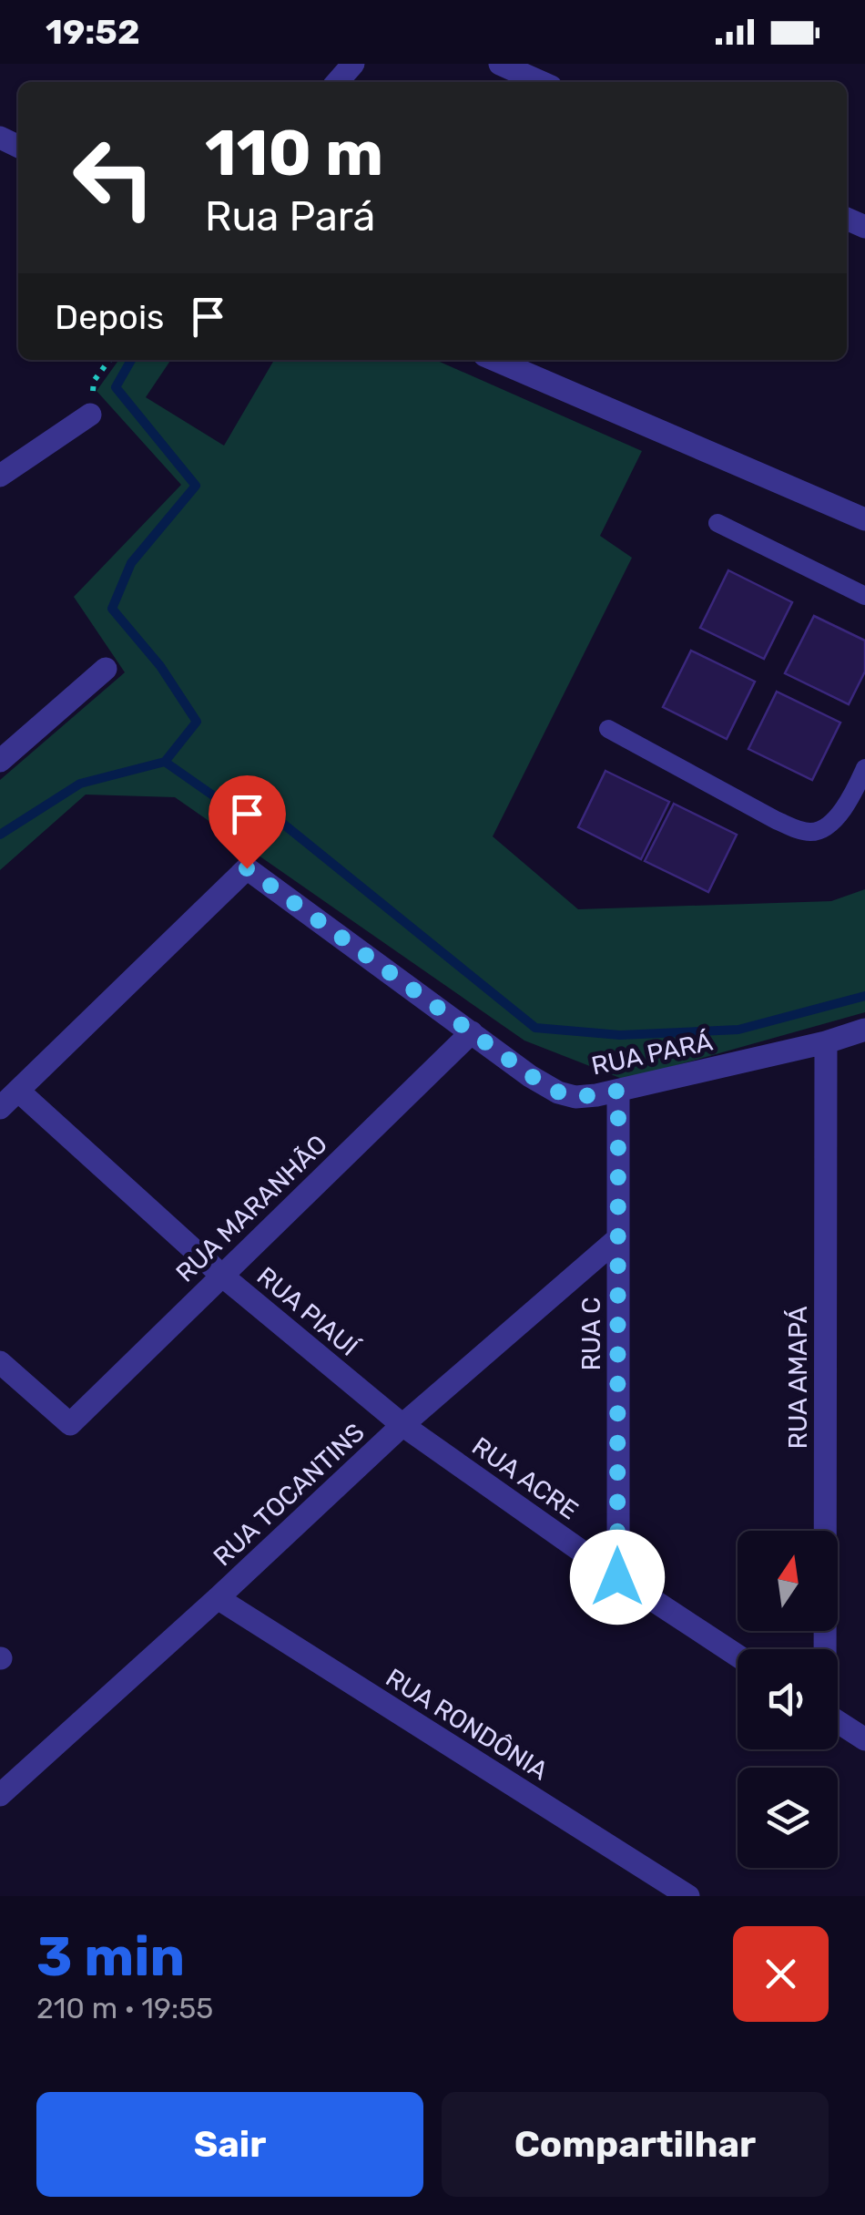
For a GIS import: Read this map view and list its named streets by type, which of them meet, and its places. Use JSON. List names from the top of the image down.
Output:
{
  "streets": {
    "street": [
      "RUA PARÁ",
      "RUA MARANHÃO",
      "RUA PIAUÍ",
      "RUA C",
      "RUA AMAPÁ",
      "RUA ACRE",
      "RUA TOCANTINS",
      "RUA RONDÔNIA"
    ]
  },
  "crossings": [
    ["RUA PARÁ", "RUA MARANHÃO"],
    ["RUA PARÁ", "RUA PIAUÍ"],
    ["RUA PARÁ", "RUA C"],
    ["RUA PARÁ", "RUA AMAPÁ"],
    ["RUA MARANHÃO", "RUA PIAUÍ"],
    ["RUA PIAUÍ", "RUA ACRE"],
    ["RUA PIAUÍ", "RUA TOCANTINS"],
    ["RUA C", "RUA ACRE"],
    ["RUA C", "RUA TOCANTINS"],
    ["RUA ACRE", "RUA TOCANTINS"],
    ["RUA TOCANTINS", "RUA RONDÔNIA"]
  ],
  "north": "top",
  "page": {
    "status": "19:52",
    "turn": ["110 m", "Rua Pará"],
    "then": "Depois",
    "heading": ["3 min", "210 m · 19:55"],
    "buttons": ["Sair", "Compartilhar"]
  }
}
